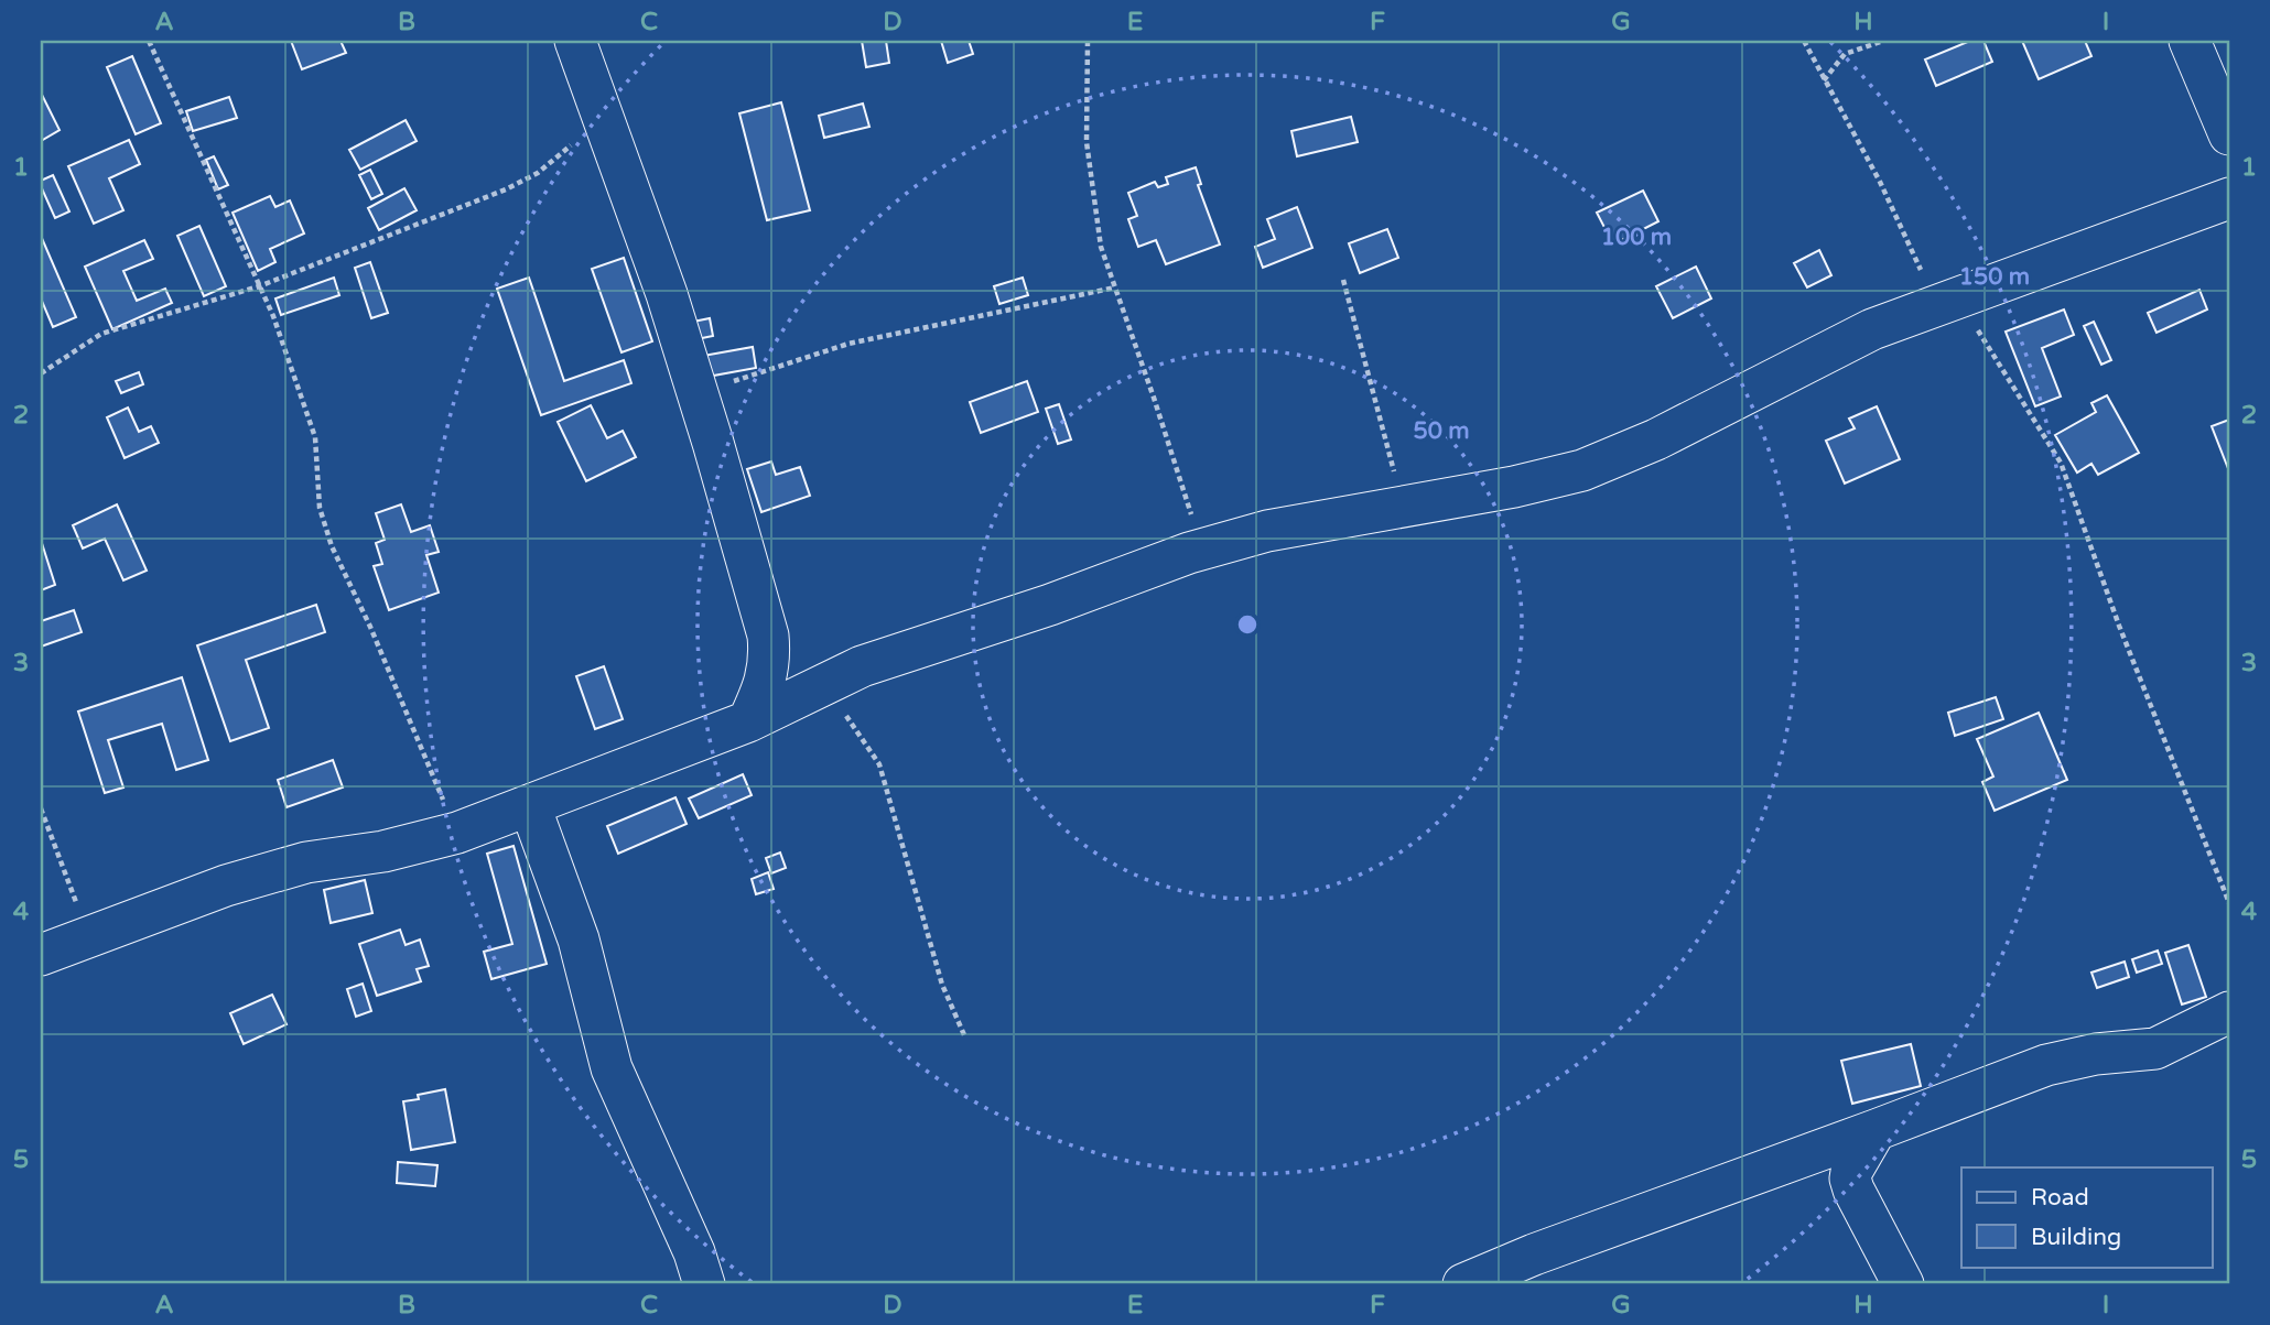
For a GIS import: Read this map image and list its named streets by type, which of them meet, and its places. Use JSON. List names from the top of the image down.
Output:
{
  "legend": ["Road", "Building"],
  "grid": {
    "columns": [
      "A",
      "B",
      "C",
      "D",
      "E",
      "F",
      "G",
      "H",
      "I"
    ],
    "rows": [
      "1",
      "2",
      "3",
      "4",
      "5"
    ]
  },
  "rings": ["100 m", "150 m", "50 m"]
}
